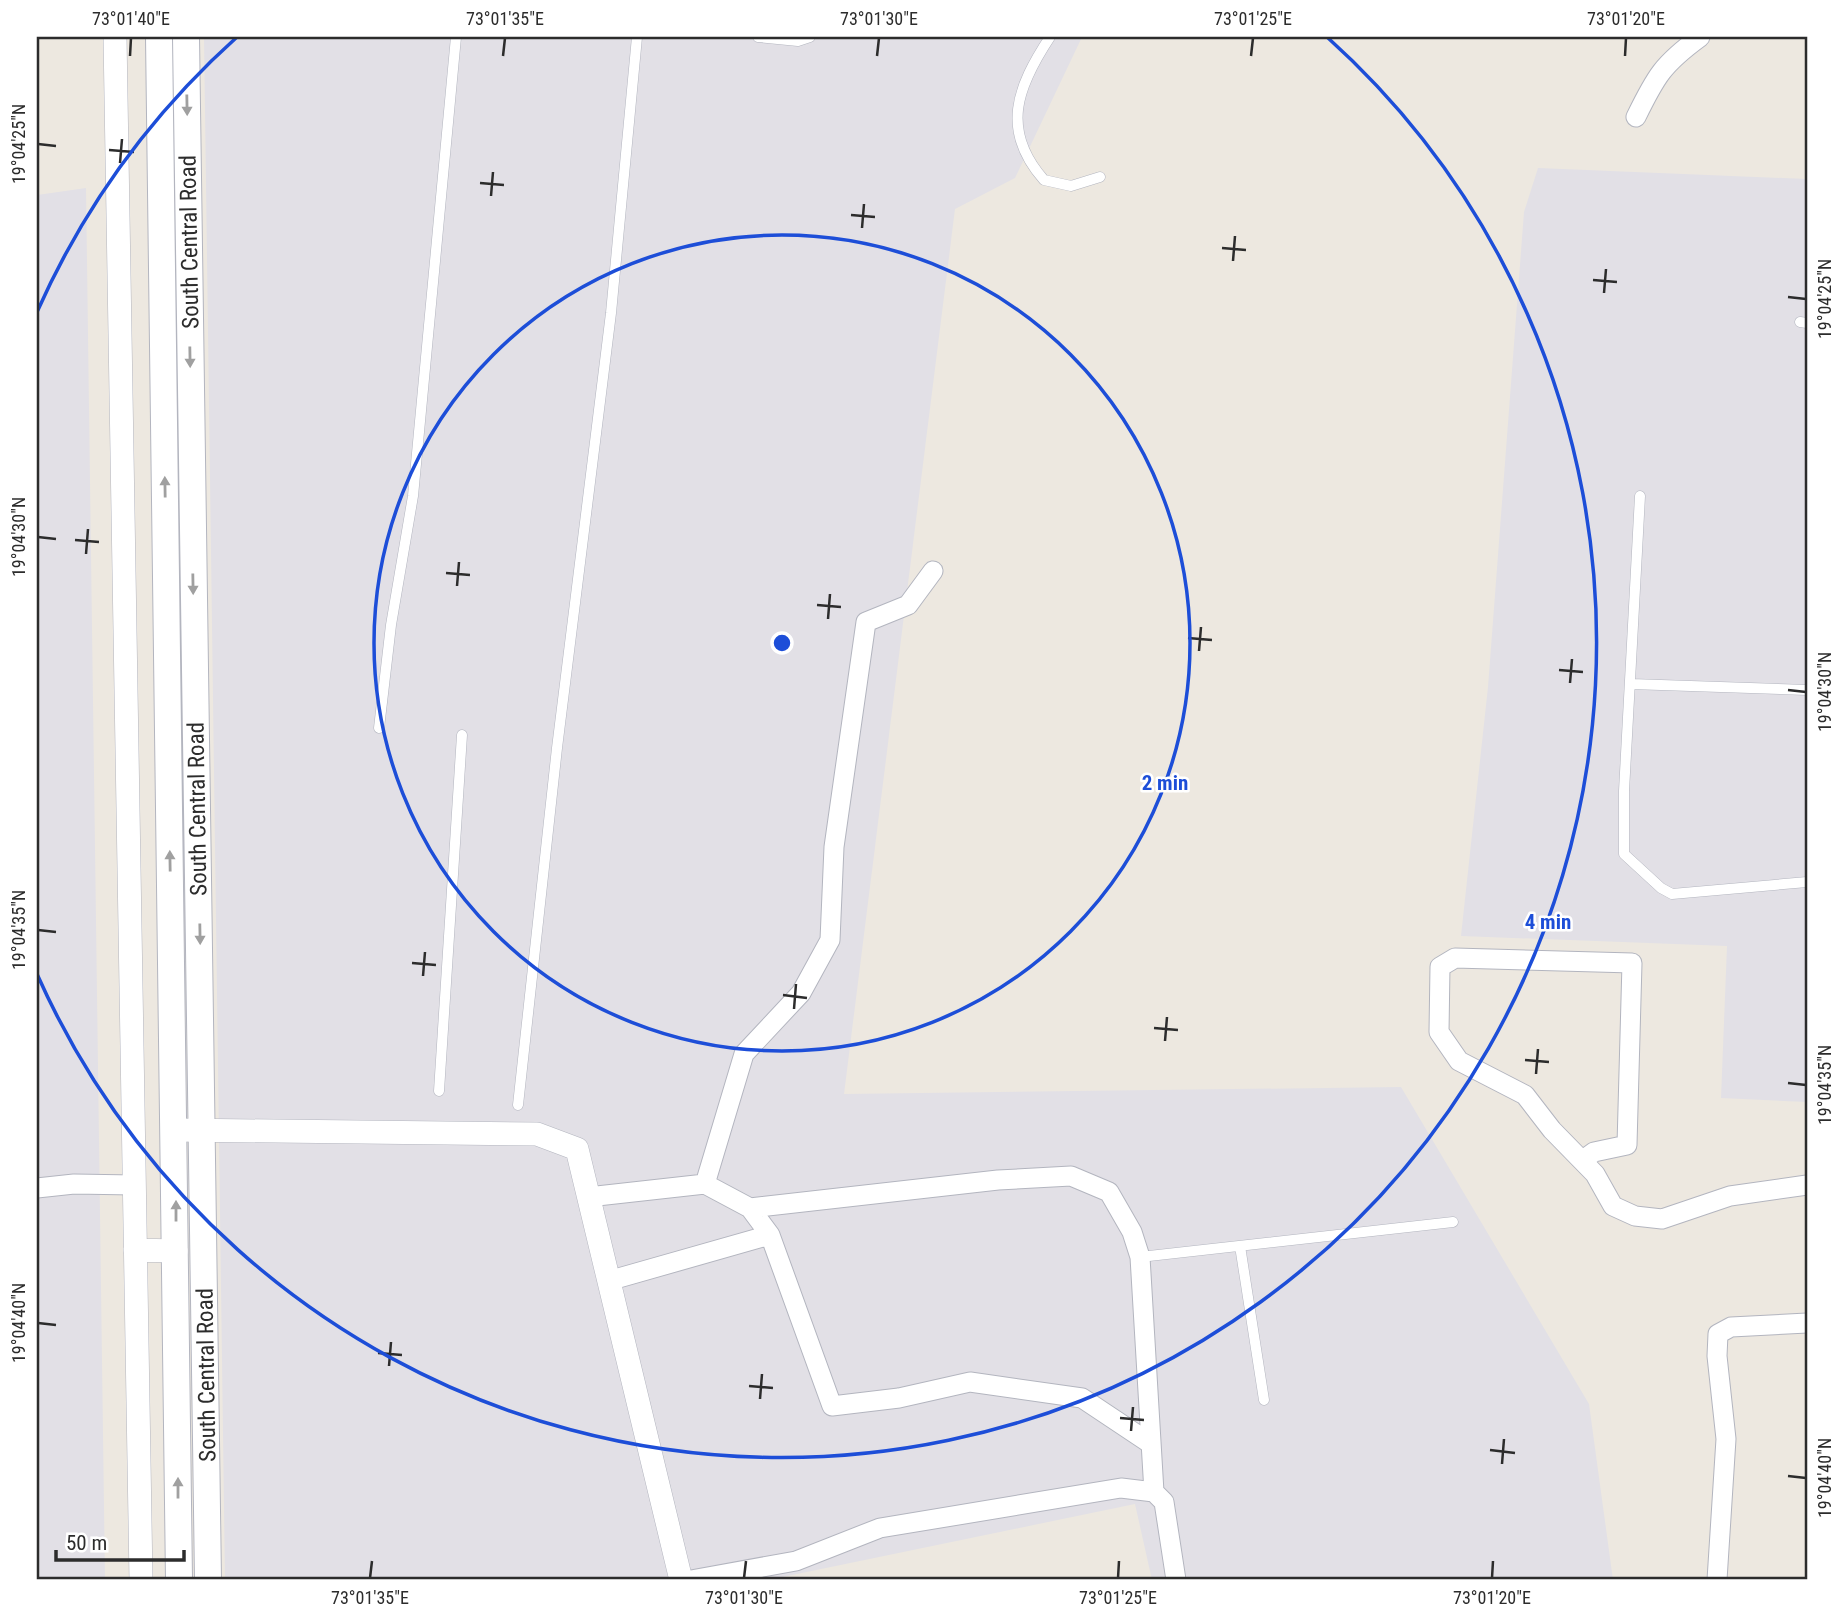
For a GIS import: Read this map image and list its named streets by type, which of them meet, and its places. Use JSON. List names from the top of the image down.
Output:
{
  "streets": {
    "main road": ["South Central Road"]
  },
  "scale_bar": "50 m",
  "coordinates": [
    "73°01'40\"E",
    "73°01'35\"E",
    "73°01'30\"E",
    "73°01'25\"E",
    "73°01'20\"E",
    "19°04'25\"N",
    "19°04'30\"N",
    "19°04'35\"N",
    "19°04'40\"N"
  ],
  "rings": ["2 min", "4 min"]
}
